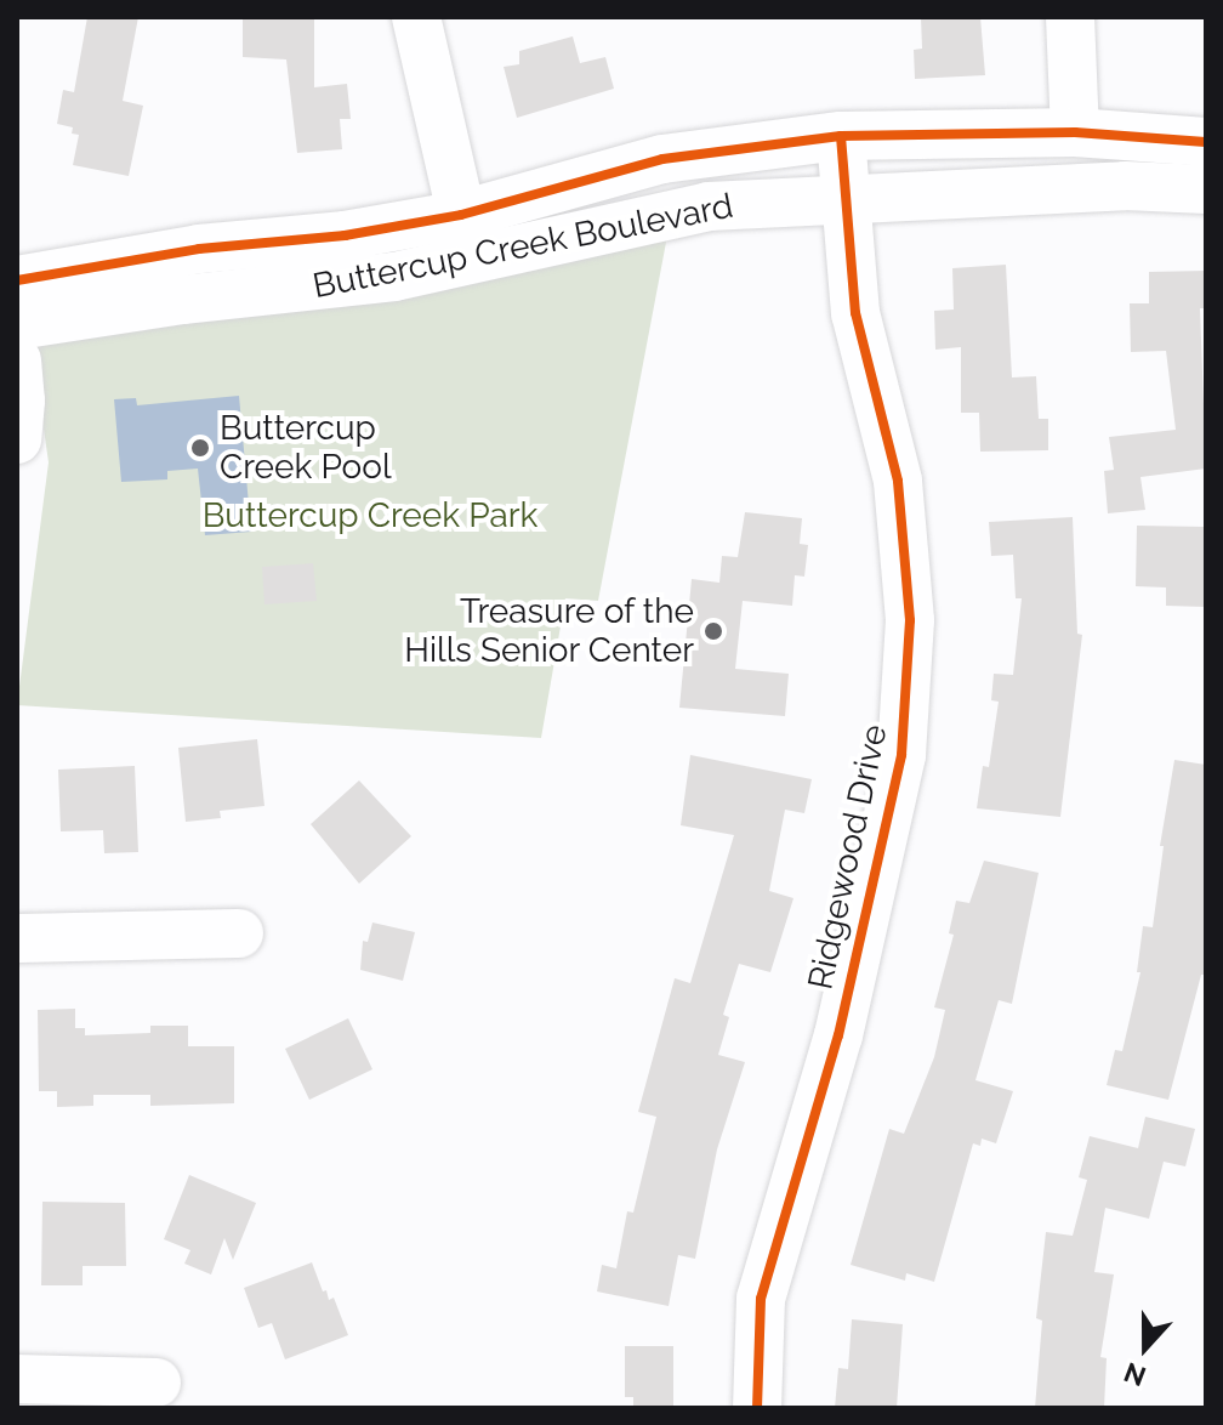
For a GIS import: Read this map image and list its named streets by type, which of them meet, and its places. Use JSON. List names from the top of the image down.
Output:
{
  "streets": {
    "street": ["Buttercup Creek Boulevard", "Ridgewood Drive"]
  },
  "crossings": [
    ["Buttercup Creek Boulevard", "Ridgewood Drive"]
  ],
  "parks": ["Buttercup Creek Park"],
  "places": ["Buttercup Creek Pool", "Treasure of the Hills Senior Center"],
  "north": "bottom"
}
